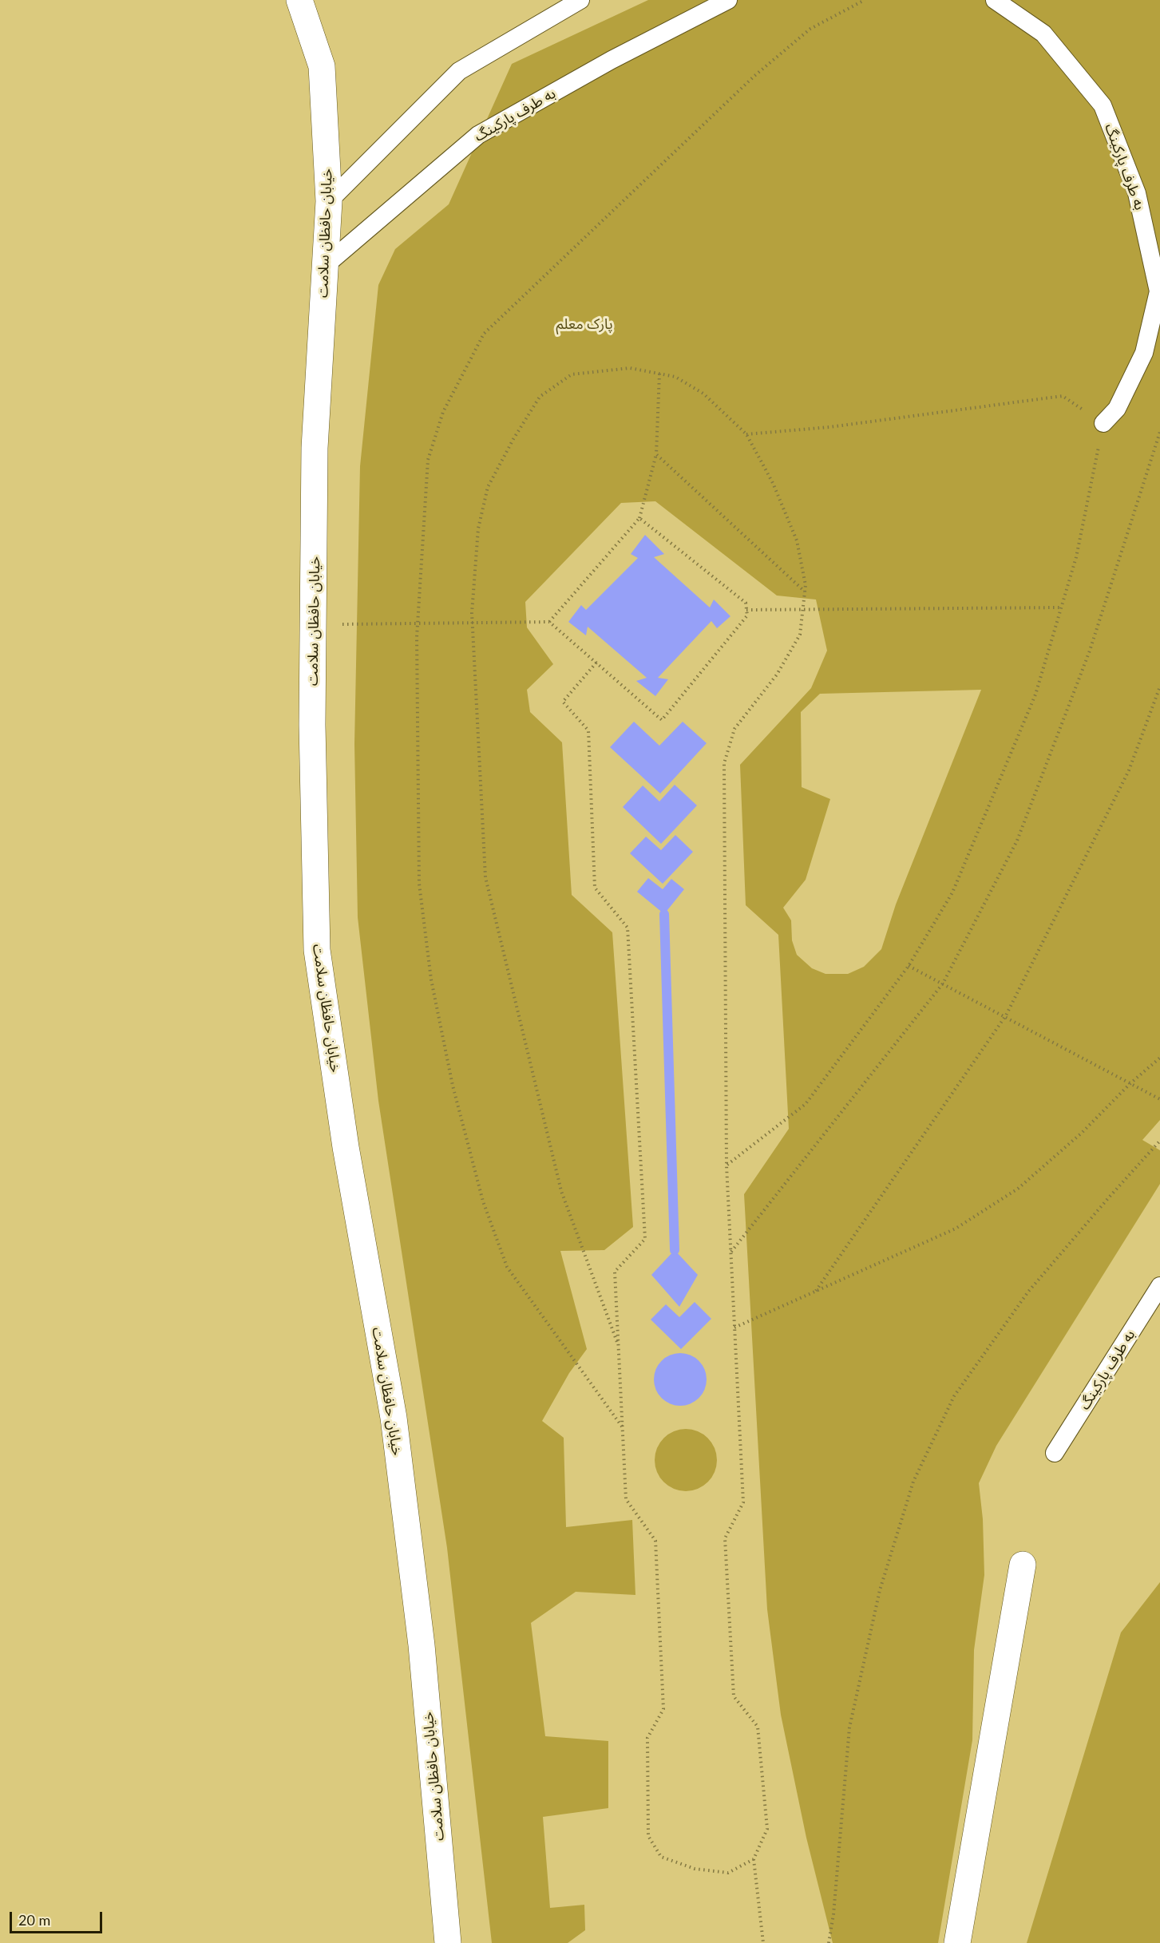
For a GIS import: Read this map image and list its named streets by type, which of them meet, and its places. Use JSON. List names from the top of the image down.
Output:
{
  "streets": {
    "street": ["خیابان حافظان سلامت"],
    "lane": ["به طرف پارکینگ"]
  },
  "crossings": [
    ["به طرف پارکینگ", "خیابان حافظان سلامت"]
  ],
  "parks": ["پارک معلم"],
  "scale_bar": "20 m"
}
